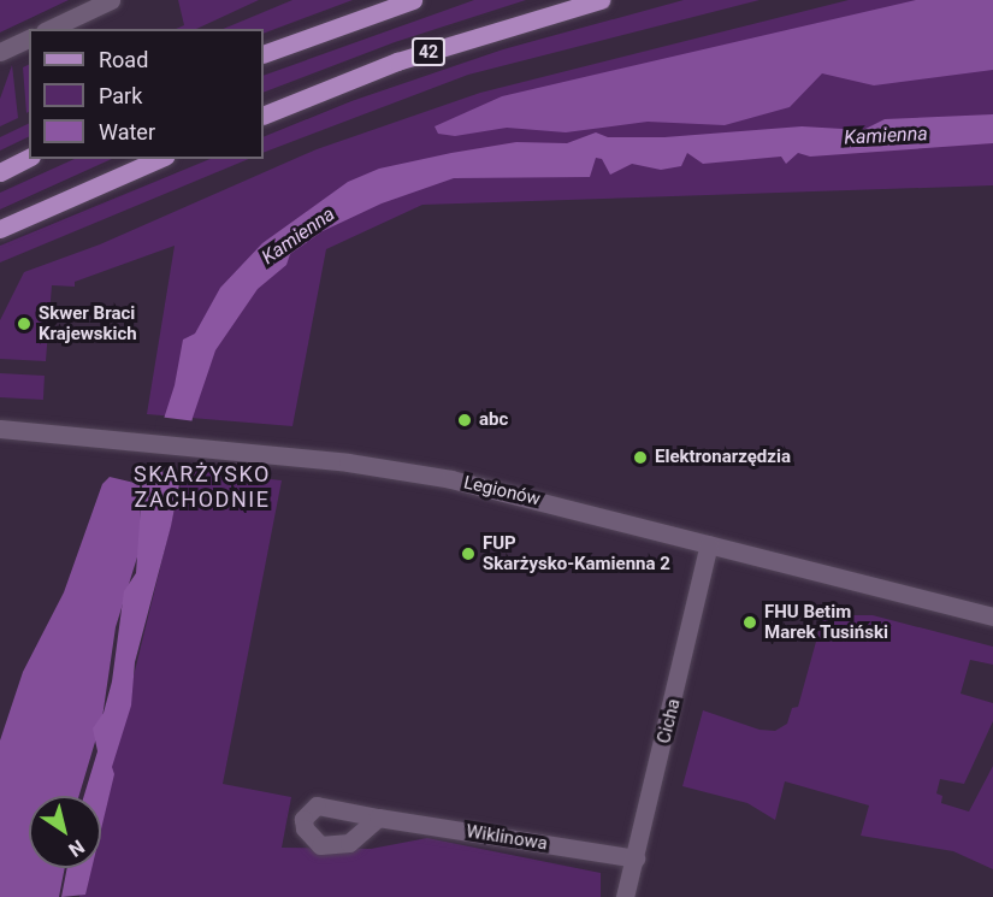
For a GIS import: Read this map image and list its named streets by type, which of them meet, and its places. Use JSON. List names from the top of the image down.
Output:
{
  "streets": {
    "main road": ["42"],
    "street": ["Legionów", "Cicha", "Wiklinowa"]
  },
  "crossings": [
    ["Legionów", "Cicha"],
    ["Cicha", "Wiklinowa"]
  ],
  "districts": ["SKARŻYSKO ZACHODNIE"],
  "water": ["Kamienna"],
  "places": [
    "Skwer Braci Krajewskich",
    "abc",
    "Elektronarzędzia",
    "FUP Skarżysko-Kamienna 2",
    "FHU Betim Marek Tusiński"
  ],
  "legend": ["Road", "Park", "Water"],
  "north": "bottom right"
}
